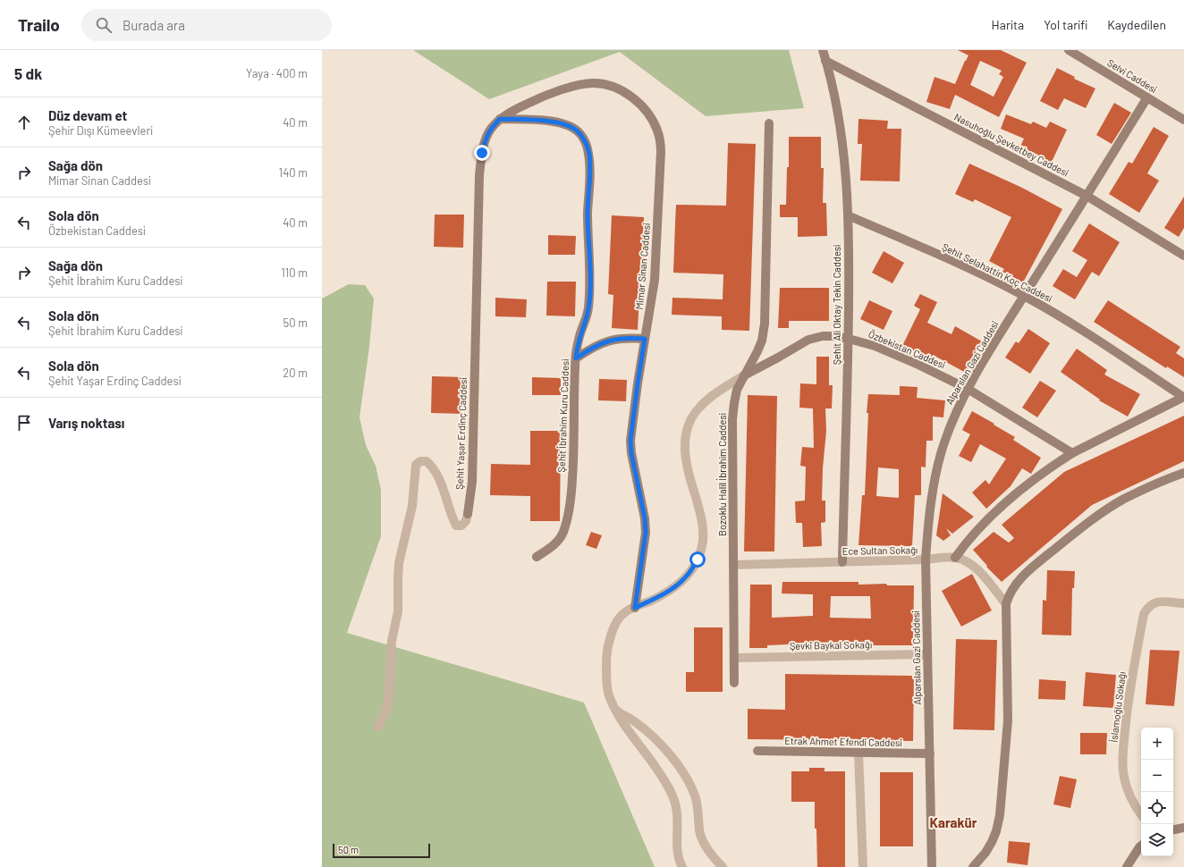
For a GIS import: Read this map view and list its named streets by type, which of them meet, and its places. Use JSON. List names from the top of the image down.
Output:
{
  "streets": {
    "street": [
      "Selvi Caddesi",
      "Nasuhoğlu Şevketbey Caddesi",
      "Mimar Sinan Caddesi",
      "Şehit Selahattin Koç Caddesi",
      "Şehit Ali Oktay Tekin Caddesi",
      "Özbekistan Caddesi",
      "Alparslan Gazi Caddesi",
      "Şehit İbrahim Kuru Caddesi",
      "Şehit Yaşar Erdinç Caddesi",
      "Bozoklu Halil İbrahim Caddesi",
      "Ece Sultan Sokağı",
      "Şevki Baykal Sokağı",
      "İslamoğlu Sokağı",
      "Etrak Ahmet Efendi Caddesi"
    ]
  },
  "crossings": [
    ["Selvi Caddesi", "Alparslan Gazi Caddesi"],
    ["Nasuhoğlu Şevketbey Caddesi", "Şehit Ali Oktay Tekin Caddesi"],
    ["Nasuhoğlu Şevketbey Caddesi", "Alparslan Gazi Caddesi"],
    ["Mimar Sinan Caddesi", "Şehit İbrahim Kuru Caddesi"],
    ["Mimar Sinan Caddesi", "Şehit Yaşar Erdinç Caddesi"],
    ["Şehit Selahattin Koç Caddesi", "Şehit Ali Oktay Tekin Caddesi"],
    ["Şehit Selahattin Koç Caddesi", "Alparslan Gazi Caddesi"],
    ["Şehit Ali Oktay Tekin Caddesi", "Özbekistan Caddesi"],
    ["Şehit Ali Oktay Tekin Caddesi", "Ece Sultan Sokağı"],
    ["Özbekistan Caddesi", "Alparslan Gazi Caddesi"],
    ["Özbekistan Caddesi", "Bozoklu Halil İbrahim Caddesi"],
    ["Alparslan Gazi Caddesi", "Ece Sultan Sokağı"],
    ["Alparslan Gazi Caddesi", "Şevki Baykal Sokağı"],
    ["Alparslan Gazi Caddesi", "Etrak Ahmet Efendi Caddesi"],
    ["Şehit İbrahim Kuru Caddesi", "Şehit Yaşar Erdinç Caddesi"],
    ["Bozoklu Halil İbrahim Caddesi", "Ece Sultan Sokağı"],
    ["Bozoklu Halil İbrahim Caddesi", "Şevki Baykal Sokağı"]
  ],
  "districts": ["Karakür"],
  "scale_bar": "50 m",
  "page": {
    "header": "Trailo",
    "search": "Burada ara",
    "nav": ["Harita", "Yol tarifi", "Kaydedilen"],
    "heading": ["5 dk", "Yaya · 400 m"],
    "list": [
      ["Düz devam et", "Şehir Dışı Kümeevleri", "40 m"],
      ["Sağa dön", "Mimar Sinan Caddesi", "140 m"],
      ["Sola dön", "Özbekistan Caddesi", "40 m"],
      ["Sağa dön", "Şehit İbrahim Kuru Caddesi", "110 m"],
      ["Sola dön", "Şehit İbrahim Kuru Caddesi", "50 m"],
      ["Sola dön", "Şehit Yaşar Erdinç Caddesi", "20 m"],
      "Varış noktası"
    ],
    "map_buttons": ["+", "−"],
    "scale": "50 m"
  }
}
